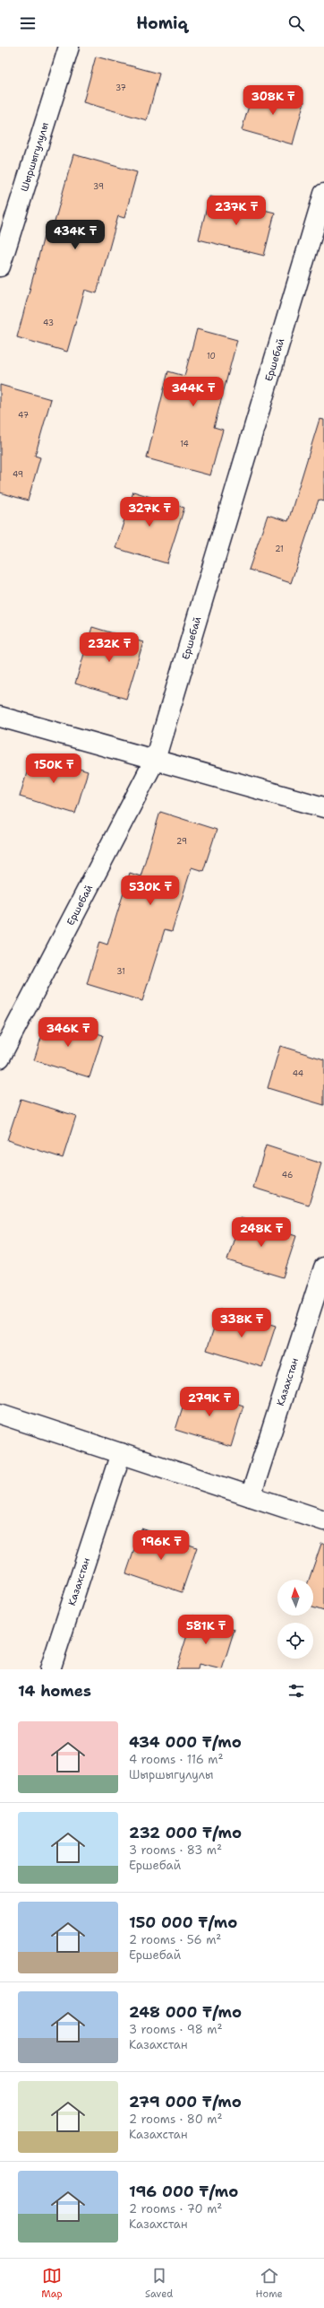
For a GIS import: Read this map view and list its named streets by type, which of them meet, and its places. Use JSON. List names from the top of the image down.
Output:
{
  "streets": {
    "street": ["Шыршыгулулы", "Ершебай", "Казахстан"]
  },
  "house_numbers": [
    "37",
    "39",
    "43",
    "10",
    "47",
    "14",
    "49",
    "21",
    "29",
    "31",
    "44",
    "46"
  ],
  "north": "top",
  "page": {
    "header": "Homiq",
    "price": [
      "308K ₸",
      "237K ₸",
      "434K ₸",
      "344K ₸",
      "327K ₸",
      "232K ₸",
      "150K ₸",
      "530K ₸",
      "346K ₸",
      "248K ₸",
      "338K ₸",
      "279K ₸",
      "196K ₸",
      "581K ₸"
    ],
    "heading": "14 homes",
    "list": [
      {
        "name": "434 000 ₸/mo",
        "note": "4 rooms · 116 m² · Шыршыгулулы"
      },
      {
        "name": "232 000 ₸/mo",
        "note": "3 rooms · 83 m² · Ершебай"
      },
      {
        "name": "150 000 ₸/mo",
        "note": "2 rooms · 56 m² · Ершебай"
      },
      {
        "name": "248 000 ₸/mo",
        "note": "3 rooms · 98 m² · Казахстан"
      },
      {
        "name": "279 000 ₸/mo",
        "note": "2 rooms · 80 m² · Казахстан"
      },
      {
        "name": "196 000 ₸/mo",
        "note": "2 rooms · 70 m² · Казахстан"
      }
    ],
    "tabs": ["Map", "Saved", "Home"]
  }
}
